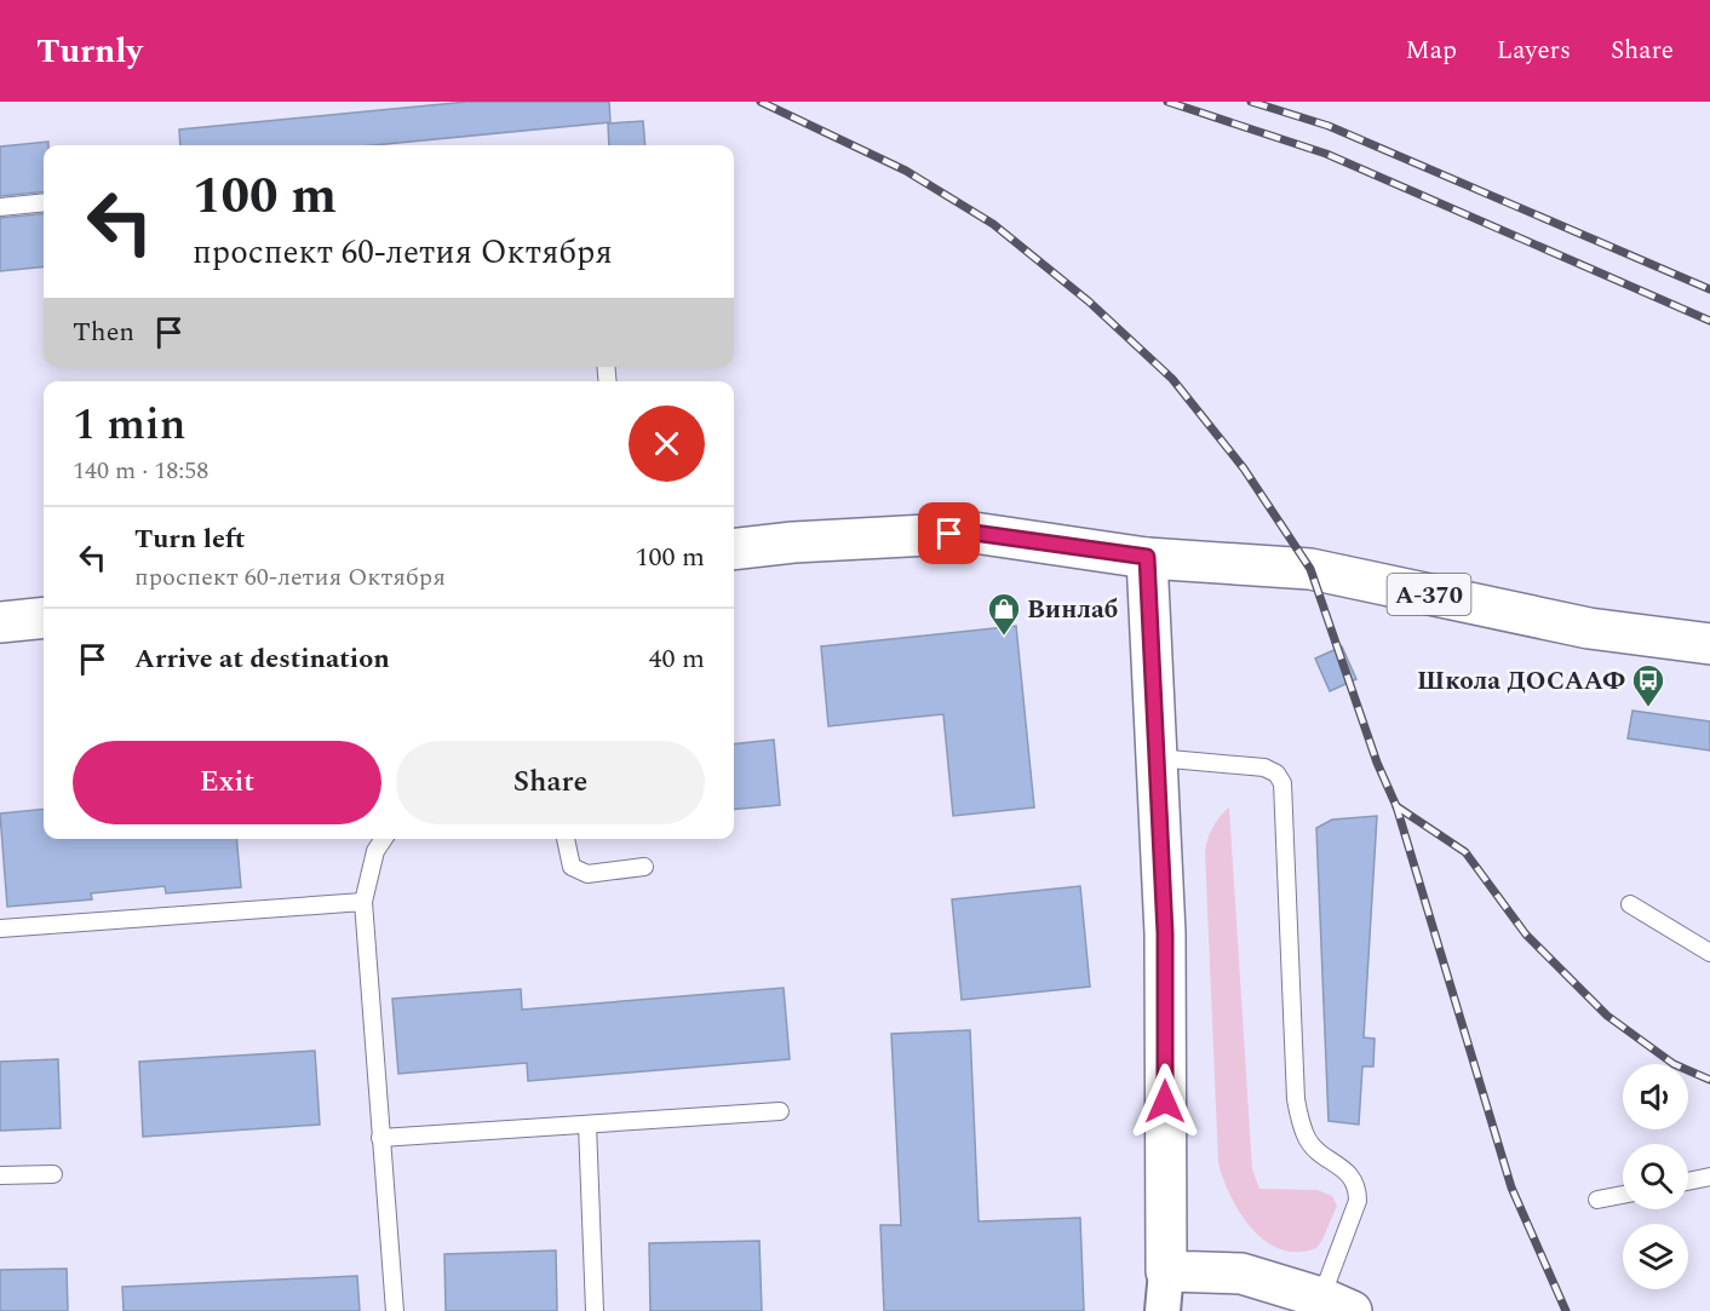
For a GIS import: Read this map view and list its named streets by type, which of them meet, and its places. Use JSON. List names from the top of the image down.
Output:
{
  "streets": {
    "main road": ["А-370"]
  },
  "places": {
    "shop": ["Винлаб"],
    "bus stop": ["Школа ДОСААФ"]
  },
  "page": {
    "header": "Turnly",
    "nav": ["Map", "Layers", "Share"],
    "turn": ["100 m", "проспект 60-летия Октября"],
    "then": "Then",
    "heading": ["1 min", "140 m · 18:58"],
    "list": [
      {
        "name": "Turn left",
        "note": "проспект 60-летия Октября",
        "value": "100 m"
      },
      {
        "name": "Arrive at destination",
        "value": "40 m"
      }
    ],
    "buttons": ["Exit", "Share"]
  }
}
